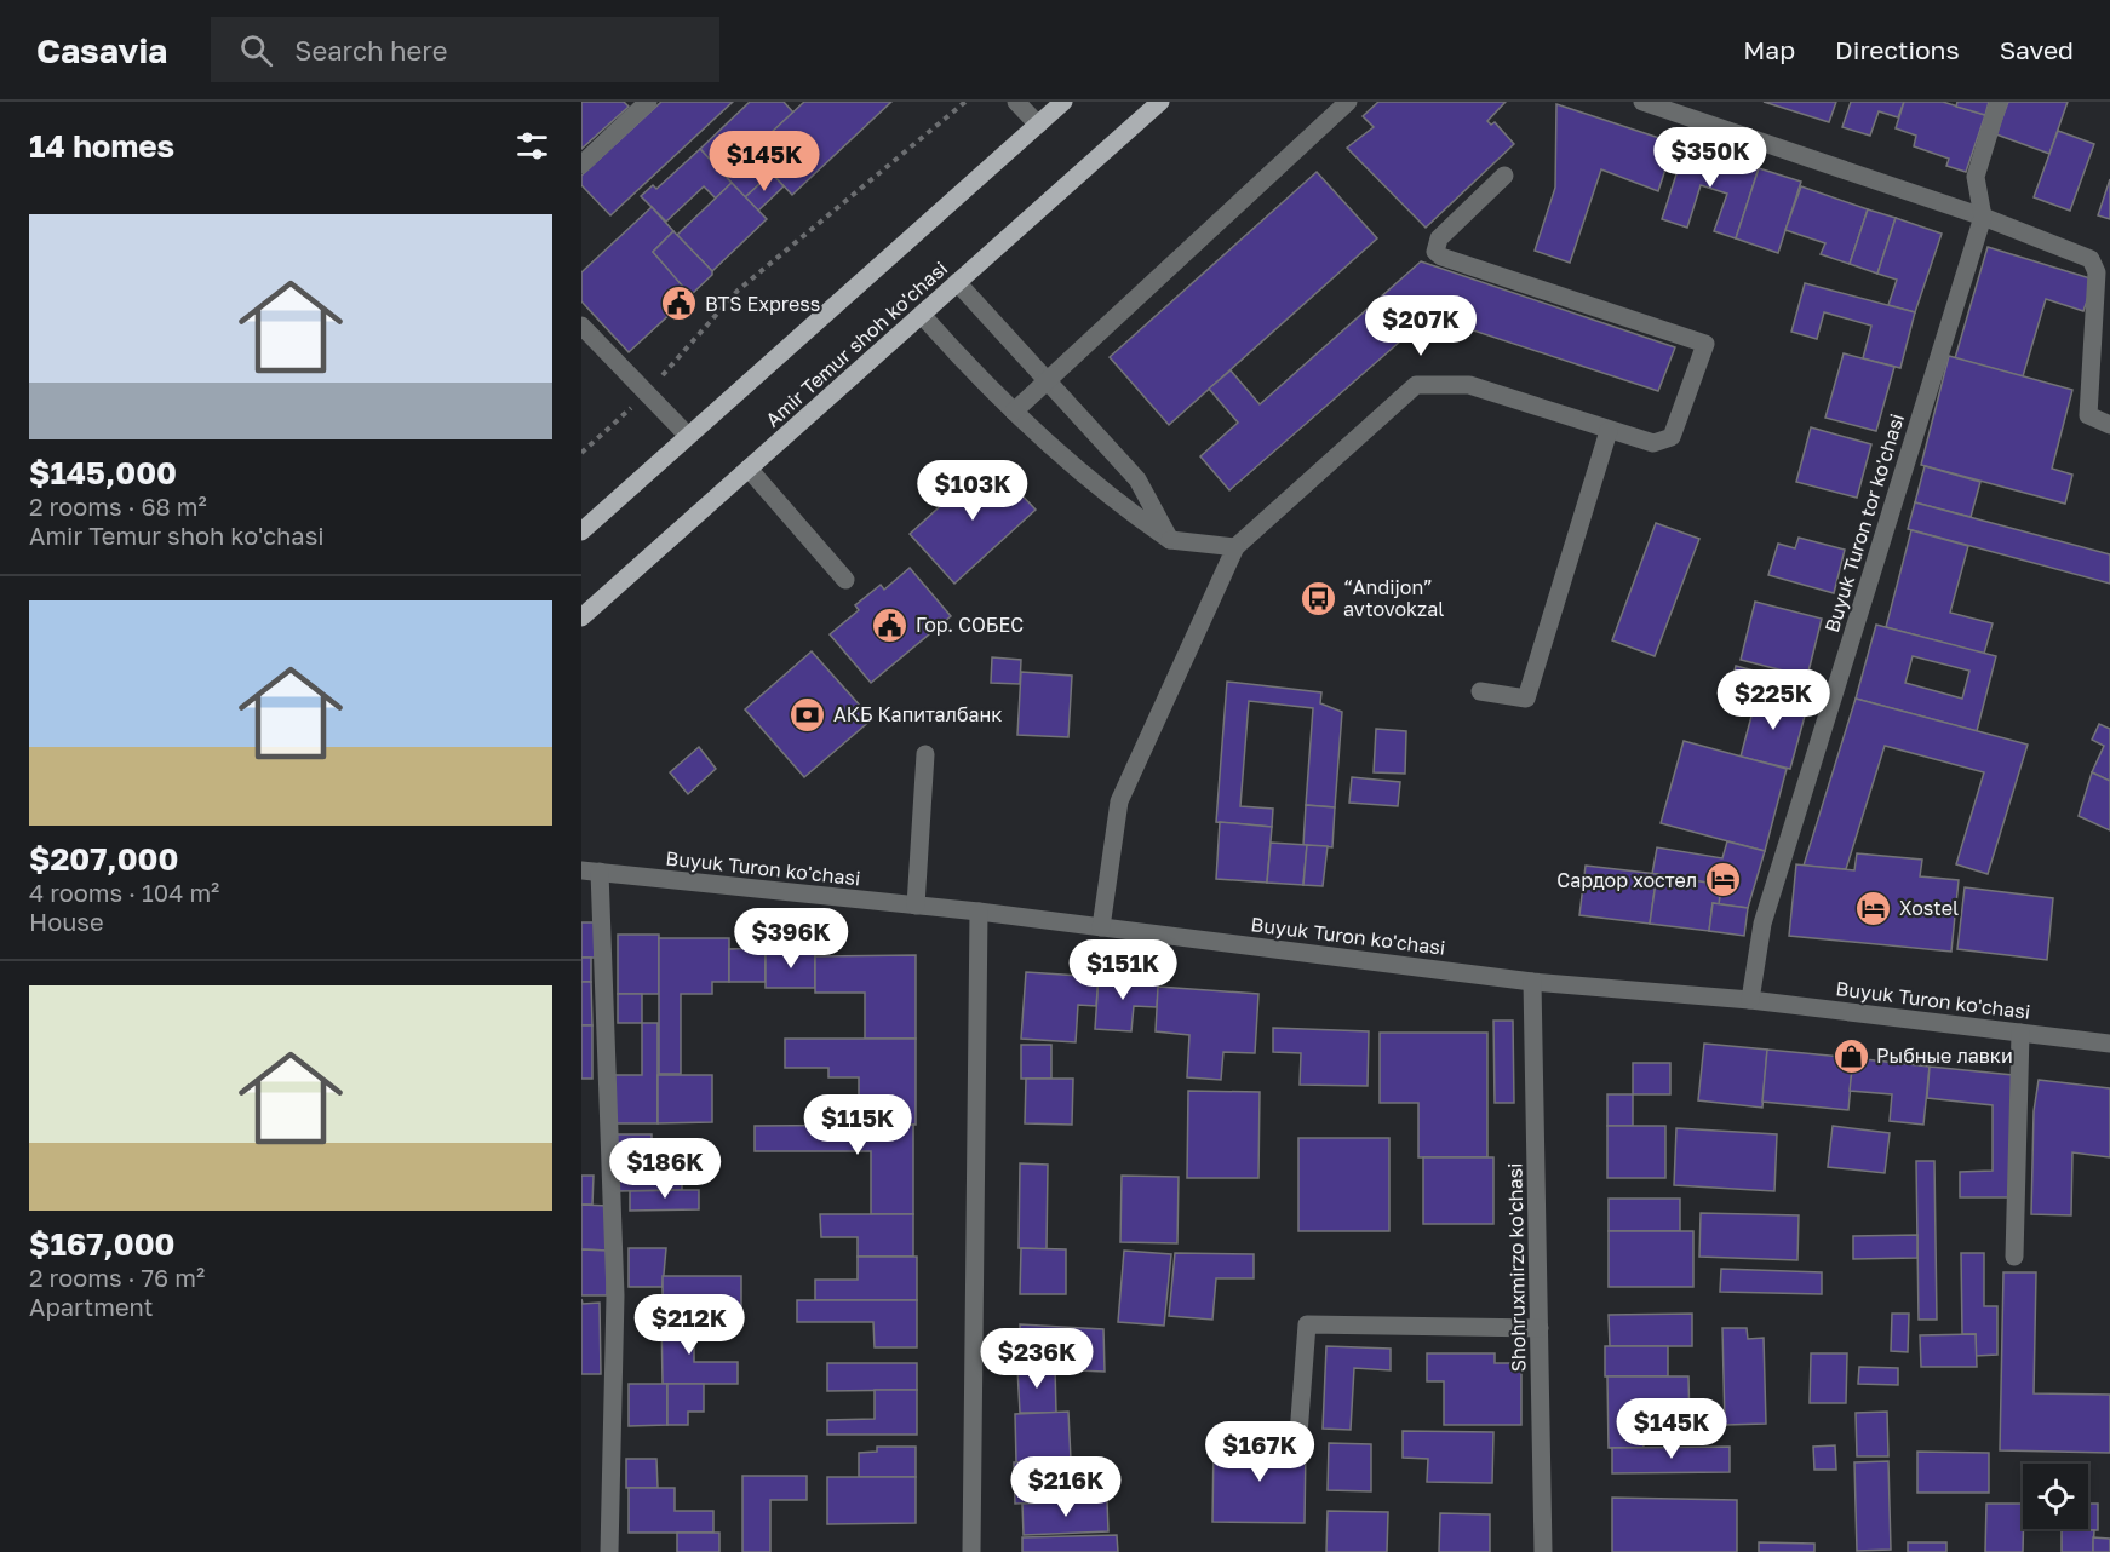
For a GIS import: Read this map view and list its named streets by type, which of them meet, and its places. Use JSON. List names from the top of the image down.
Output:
{
  "streets": {
    "main road": ["Amir Temur shoh ko'chasi"],
    "street": ["Buyuk Turon tor ko'chasi", "Buyuk Turon ko'chasi", "Shohruxmirzo ko'chasi"]
  },
  "crossings": [
    ["Buyuk Turon tor ko'chasi", "Buyuk Turon ko'chasi"],
    ["Buyuk Turon ko'chasi", "Shohruxmirzo ko'chasi"]
  ],
  "places": {
    "public building": ["BTS Express", "Гор. СОБЕС"],
    "bus stop": ["“Andijon” avtovokzal"],
    "bank": ["АКБ Капиталбанк"],
    "hotel": ["Сардор хостел", "Xostel"],
    "shop": ["Рыбные лавки"]
  },
  "page": {
    "header": "Casavia",
    "search": "Search here",
    "nav": ["Map", "Directions", "Saved"],
    "heading": "14 homes",
    "price": [
      "$350K",
      "$145K",
      "$207K",
      "$103K",
      "$225K",
      "$396K",
      "$151K",
      "$115K",
      "$186K",
      "$212K",
      "$236K",
      "$145K",
      "$167K",
      "$216K"
    ],
    "list": [
      {
        "name": "$145,000",
        "note": "2 rooms · 68 m² · Amir Temur shoh ko'chasi"
      },
      {
        "name": "$207,000",
        "note": "4 rooms · 104 m² · House"
      },
      {
        "name": "$167,000",
        "note": "2 rooms · 76 m² · Apartment"
      }
    ]
  }
}
